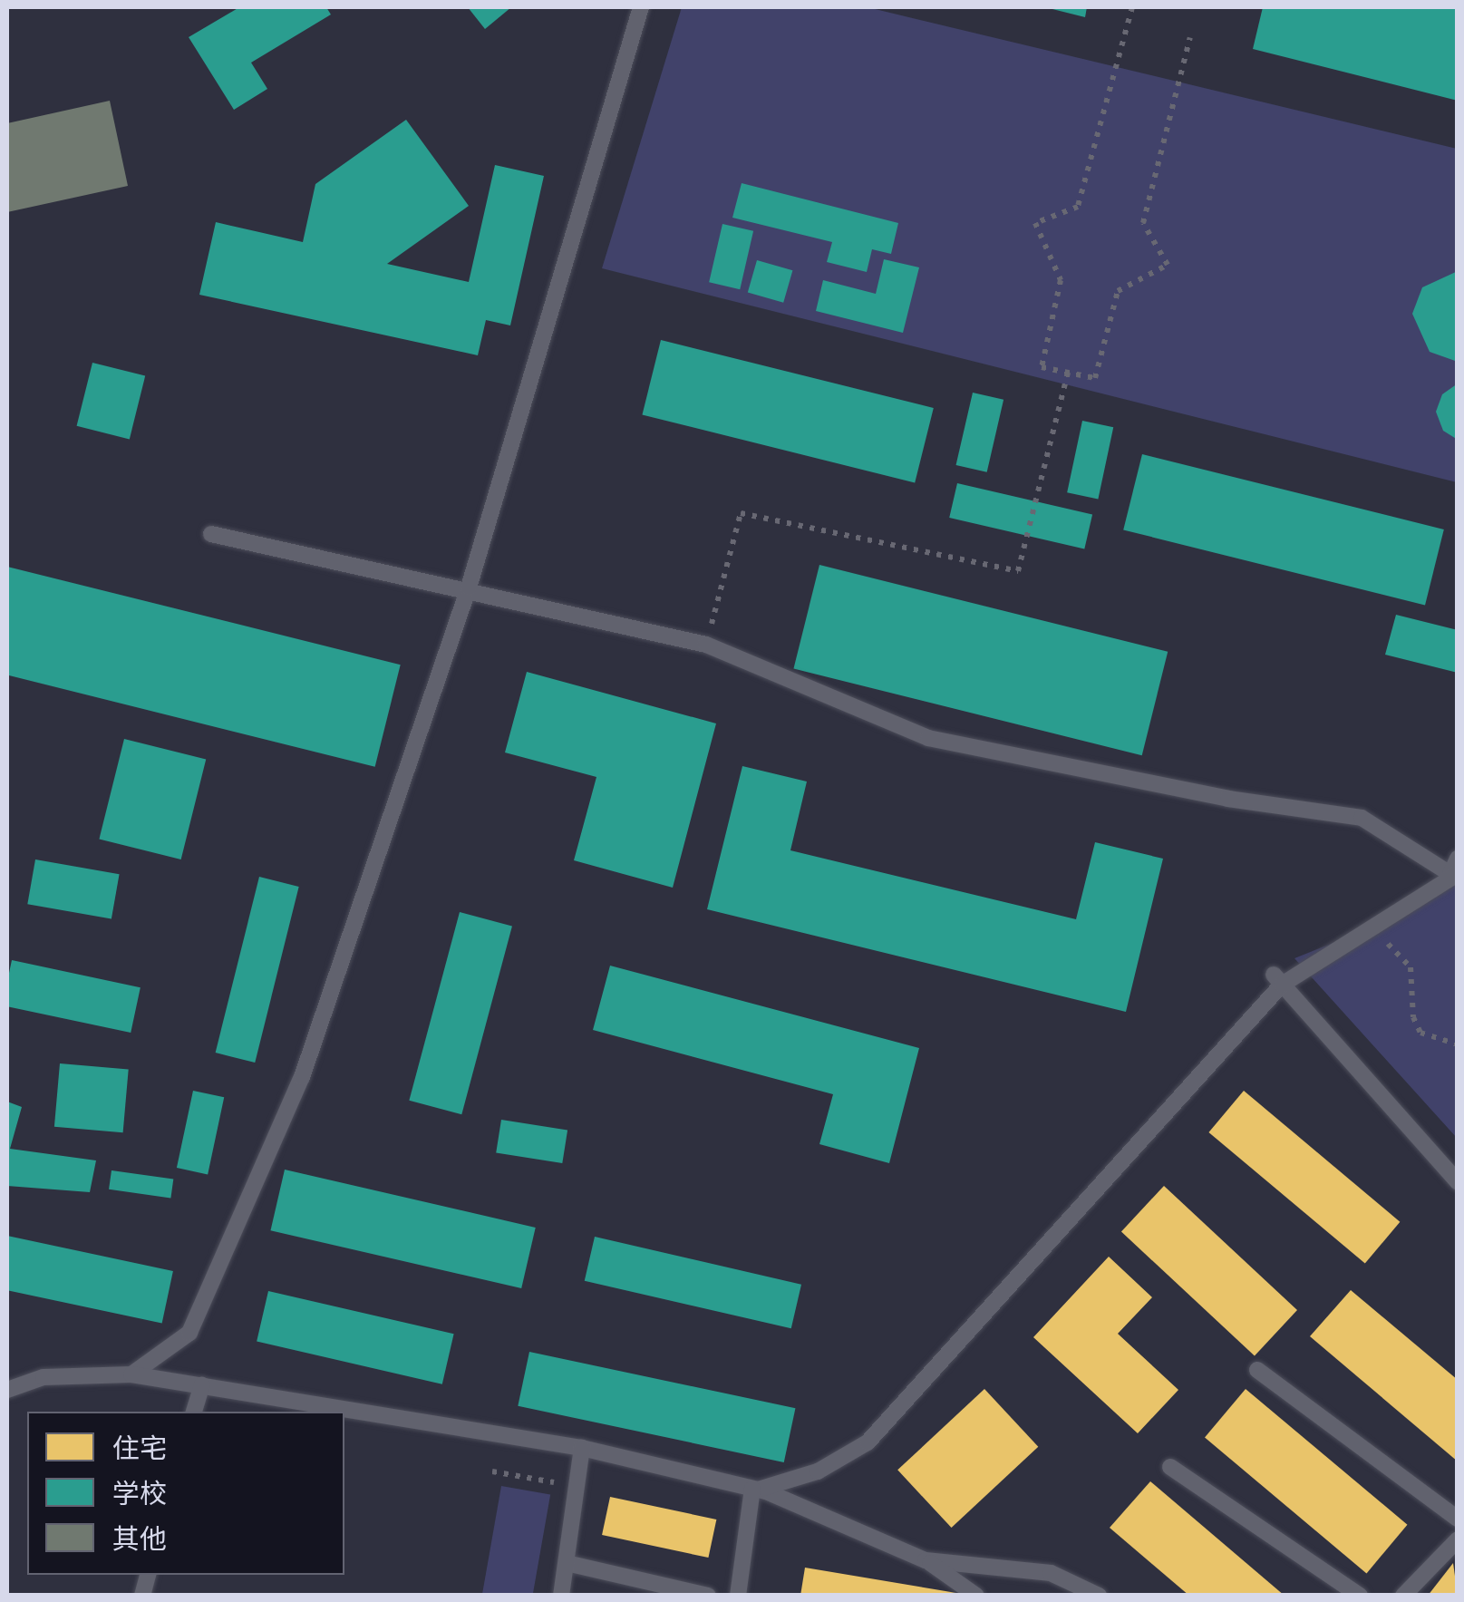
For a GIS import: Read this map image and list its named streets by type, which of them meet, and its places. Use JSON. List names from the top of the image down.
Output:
{
  "legend": ["住宅", "学校", "其他"]
}
